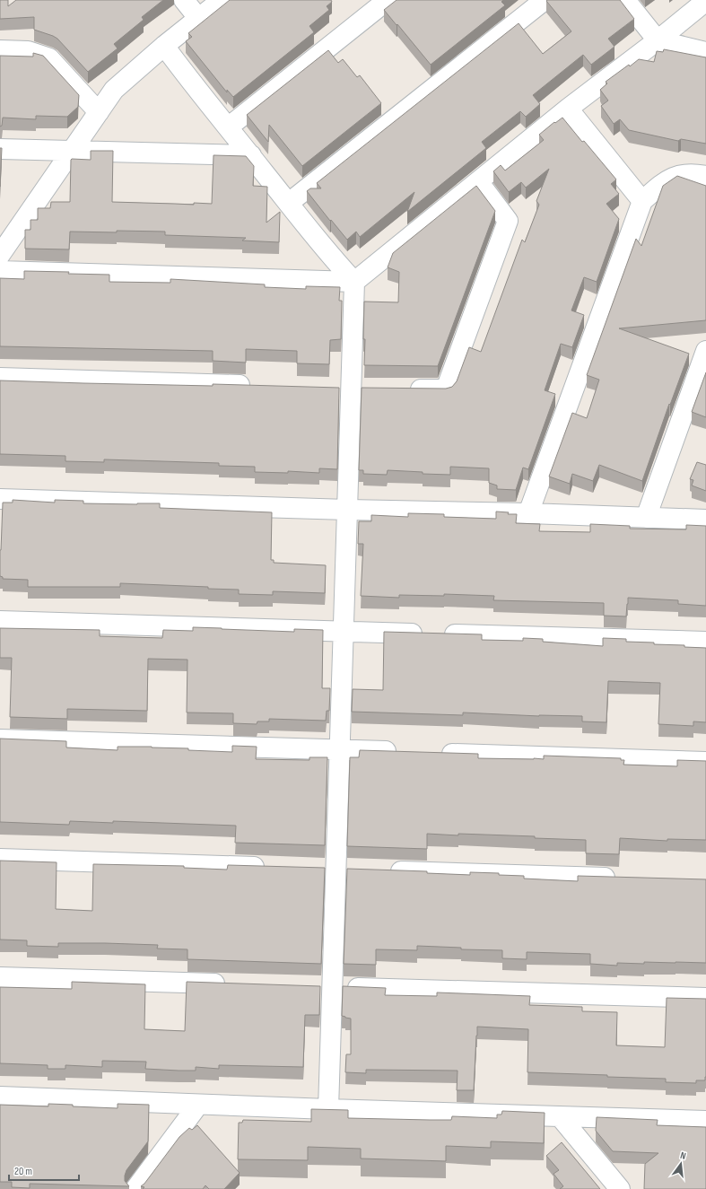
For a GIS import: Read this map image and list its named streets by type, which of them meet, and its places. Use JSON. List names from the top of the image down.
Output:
{
  "scale_bar": "20 m",
  "north": "top"
}
